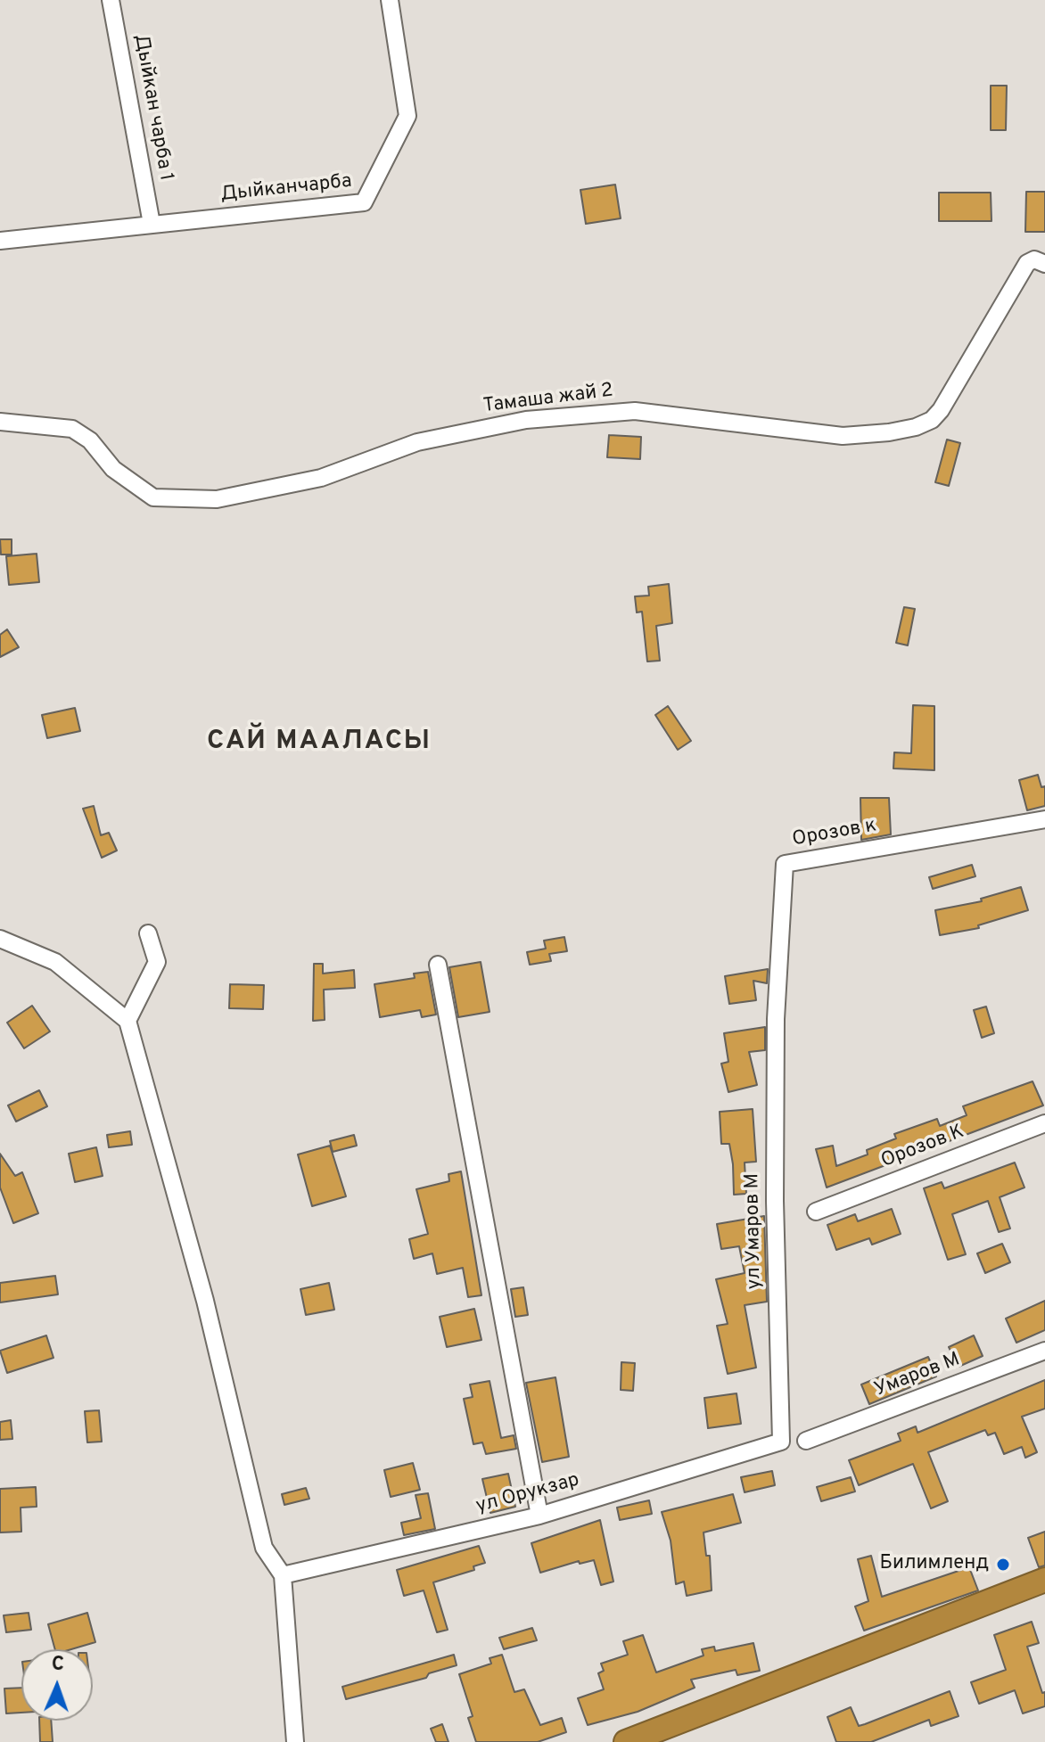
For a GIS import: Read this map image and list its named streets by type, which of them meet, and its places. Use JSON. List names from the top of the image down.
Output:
{
  "streets": {
    "street": [
      "Дыйкан чарба 1",
      "Дыйканчарба",
      "Тамаша жай 2",
      "Орозов к",
      "Орозов К",
      "ул Умаров М",
      "Умаров М",
      "ул Орукзар"
    ]
  },
  "crossings": [
    ["Дыйкан чарба 1", "Дыйканчарба"],
    ["Орозов к", "ул Умаров М"],
    ["ул Умаров М", "ул Орукзар"]
  ],
  "districts": ["САЙ МААЛАСЫ"],
  "places": ["Билимленд"],
  "north": "top"
}
